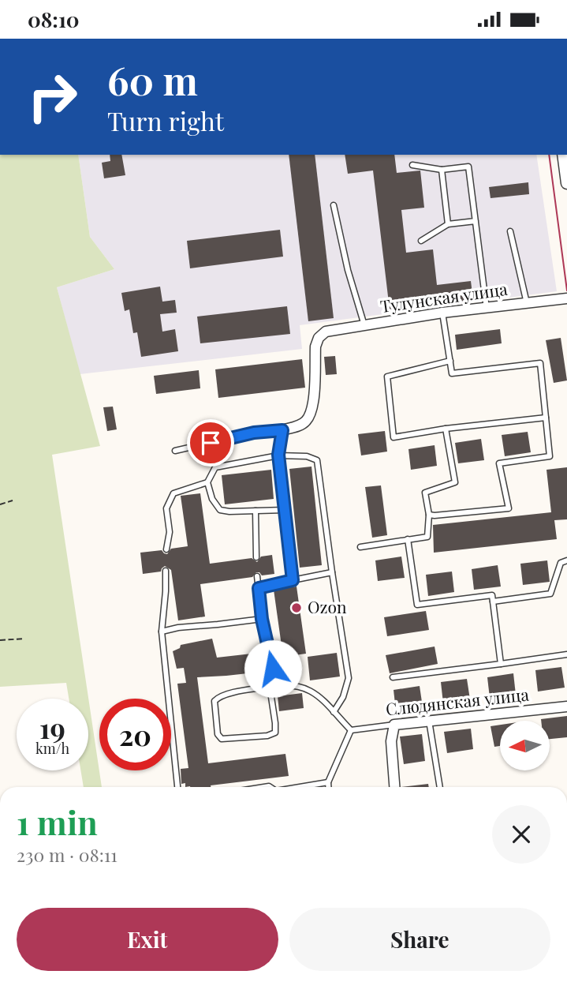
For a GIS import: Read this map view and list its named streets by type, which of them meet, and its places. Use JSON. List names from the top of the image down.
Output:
{
  "streets": {
    "street": ["Тулунская улица", "Слюдянская улица"]
  },
  "places": ["Ozon"],
  "north": "left",
  "page": {
    "status": "08:10",
    "turn": ["60 m", "Turn right"],
    "speed": "19 km/h",
    "limit": "20",
    "heading": ["1 min", "230 m · 08:11"],
    "buttons": ["Exit", "Share"]
  }
}
